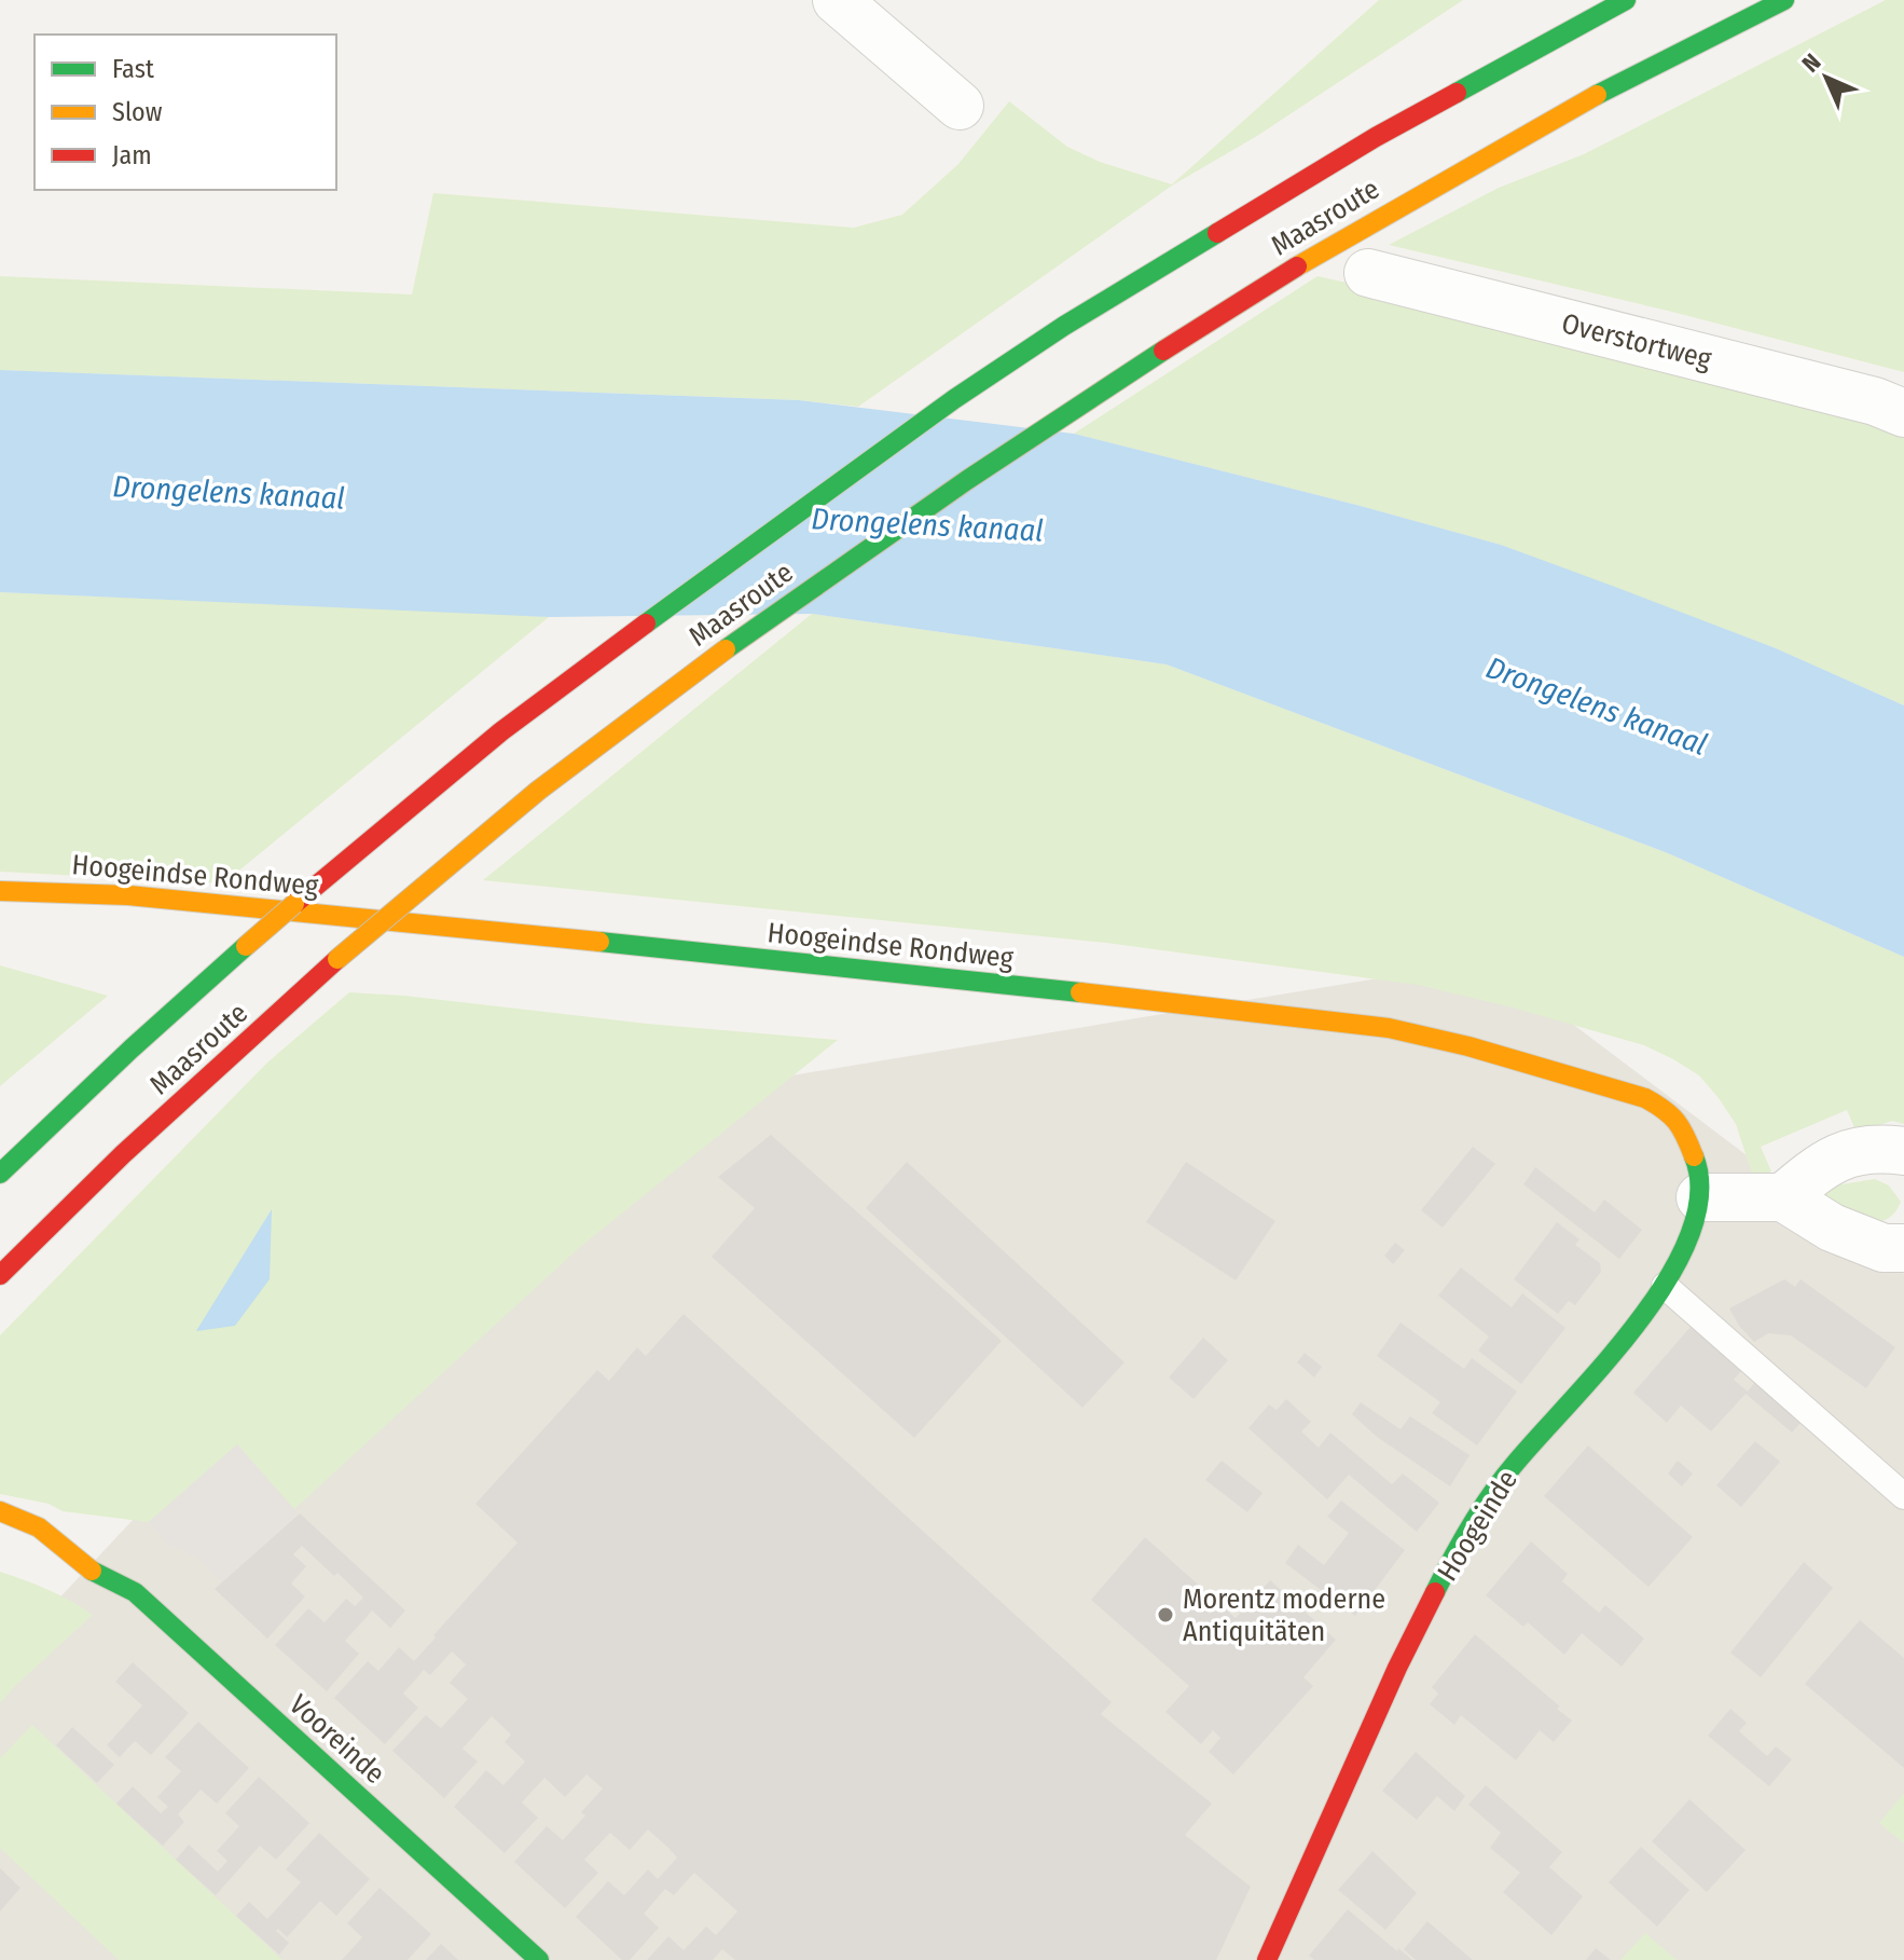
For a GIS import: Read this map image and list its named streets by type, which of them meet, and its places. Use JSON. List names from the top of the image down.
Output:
{
  "streets": {
    "main road": [
      "Maasroute",
      "Hoogeindse Rondweg",
      "Hoogeinde",
      "Vooreinde"
    ],
    "street": ["Overstortweg"]
  },
  "crossings": [
    ["Hoogeindse Rondweg", "Hoogeinde"]
  ],
  "water": ["Drongelens kanaal"],
  "places": ["Morentz moderne Antiquitäten"],
  "legend": ["Fast", "Slow", "Jam"],
  "north": "top left"
}
